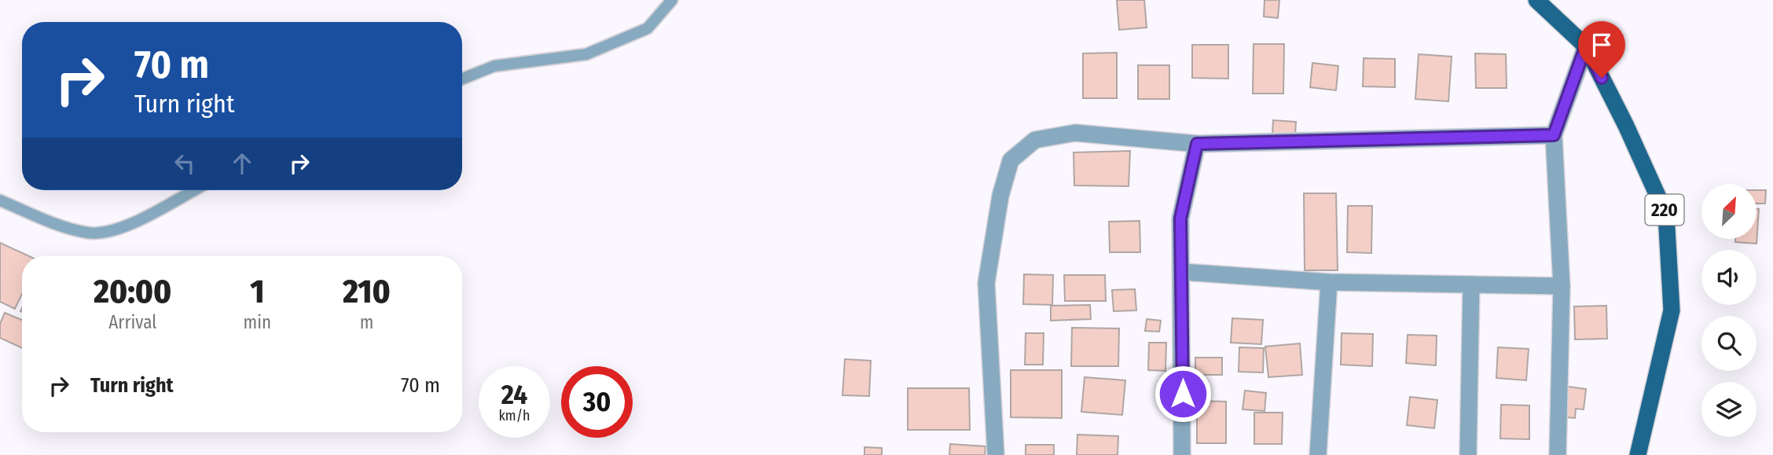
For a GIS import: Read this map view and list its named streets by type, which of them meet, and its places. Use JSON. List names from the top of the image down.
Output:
{
  "streets": {
    "main road": ["220"]
  },
  "north": "top right",
  "page": {
    "turn": ["70 m", "Turn right"],
    "eta": [
      "20:00",
      "Arrival",
      "1",
      "min",
      "210",
      "m"
    ],
    "list": [
      {
        "name": "Turn right",
        "value": "70 m"
      }
    ],
    "speed": "24 km/h",
    "limit": "30"
  }
}
